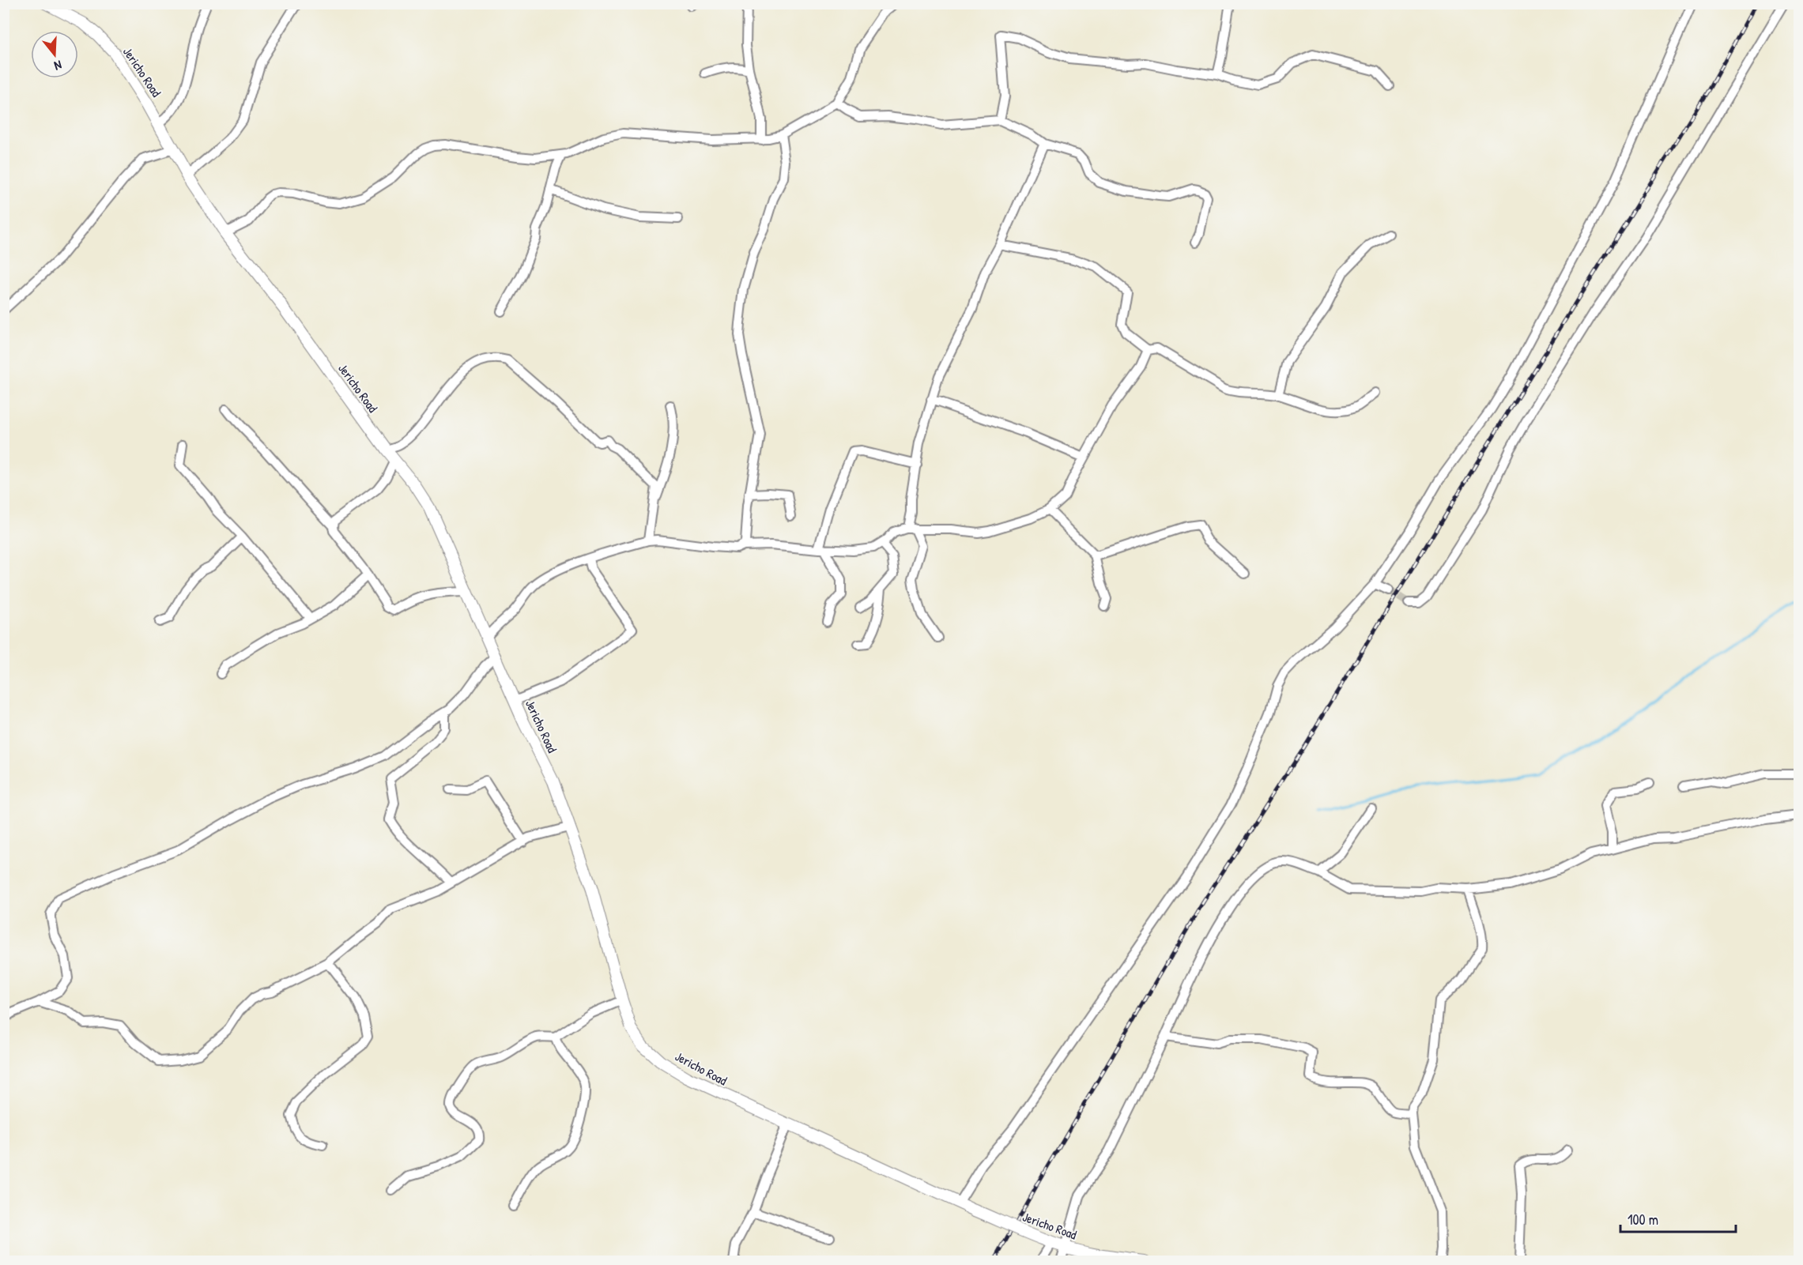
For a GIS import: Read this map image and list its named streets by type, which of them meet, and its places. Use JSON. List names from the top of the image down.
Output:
{
  "streets": {
    "street": ["Jericho Road"]
  },
  "scale_bar": "100 m",
  "north": "bottom"
}
